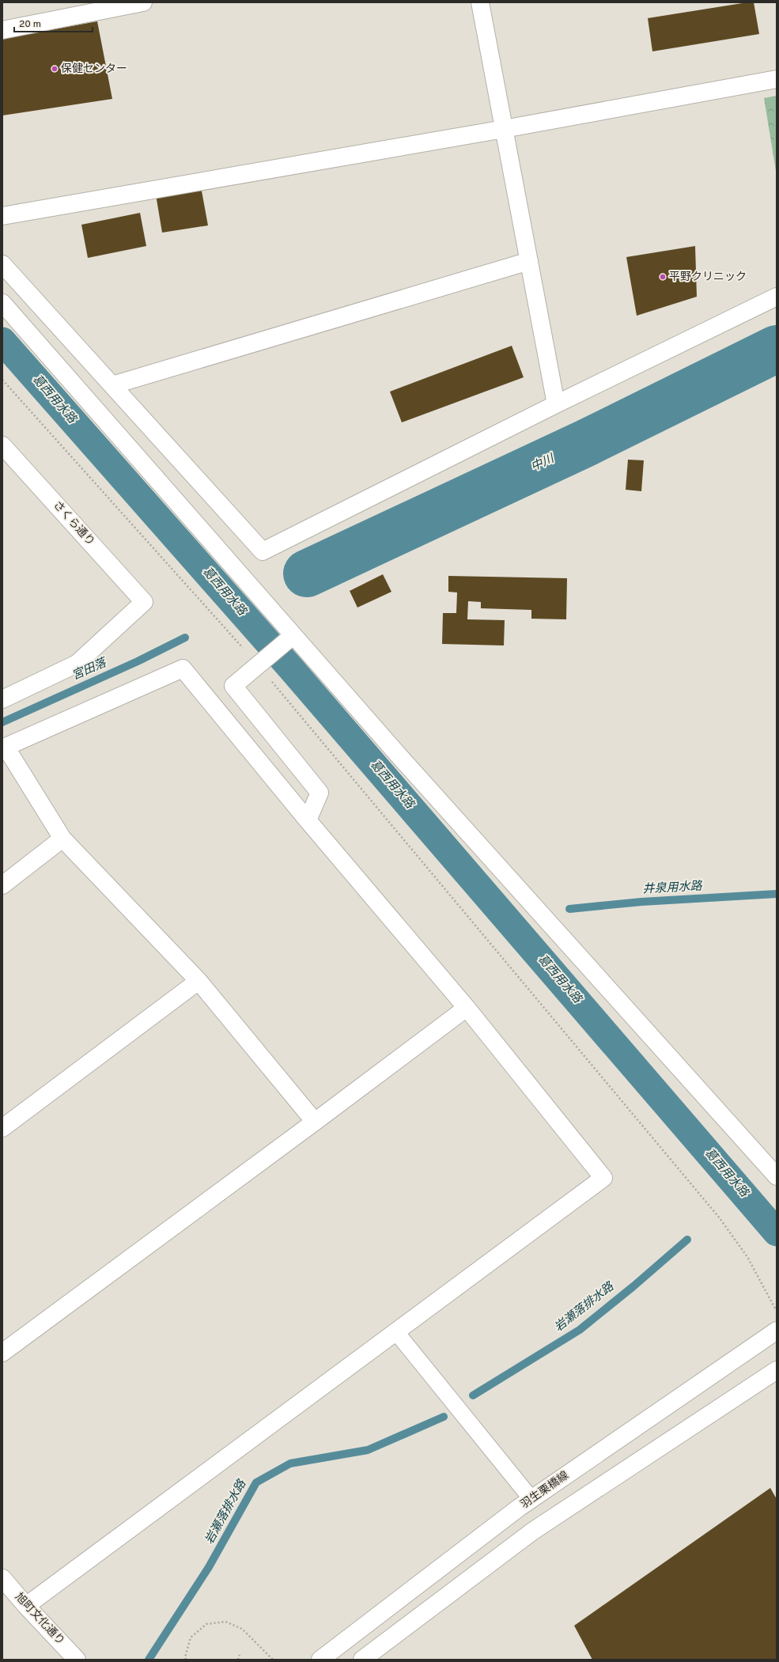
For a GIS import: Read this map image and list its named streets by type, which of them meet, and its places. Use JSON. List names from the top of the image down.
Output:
{
  "streets": {
    "street": ["さくら通り", "羽生栗橋線", "旭町文化通り"]
  },
  "water": [
    "葛西用水路",
    "中川",
    "宮田落",
    "井泉用水路",
    "岩瀬落排水路"
  ],
  "places": ["保健センター", "平野クリニック"],
  "scale_bar": "20 m"
}
